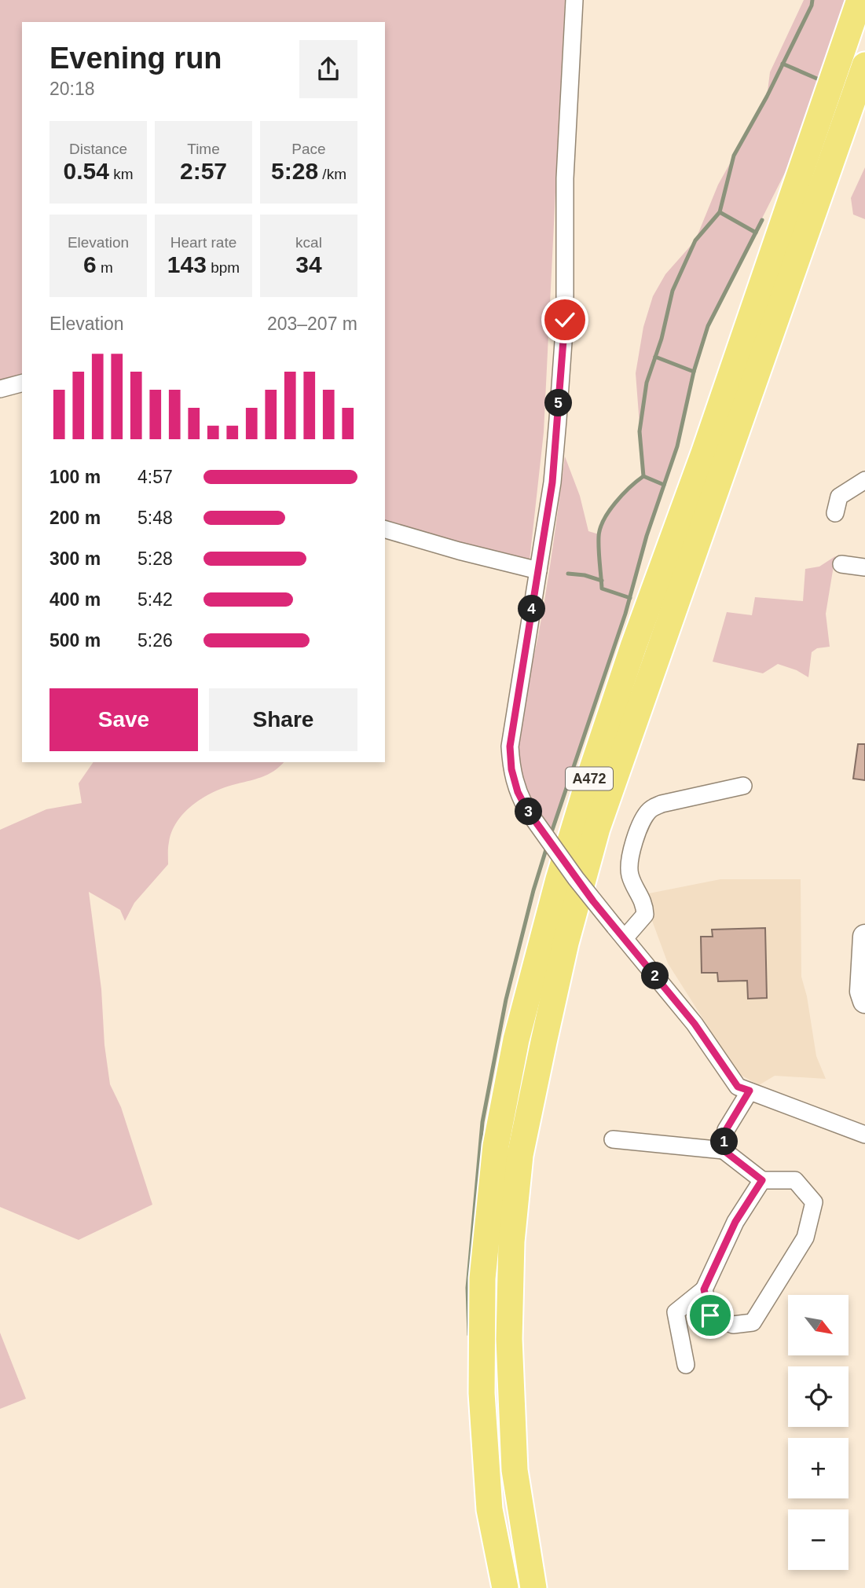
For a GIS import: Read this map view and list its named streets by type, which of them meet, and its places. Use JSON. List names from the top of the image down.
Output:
{
  "streets": {
    "main road": ["A472"]
  },
  "north": "bottom right",
  "page": {
    "heading": ["Evening run", "20:18"],
    "stats": [
      ["Distance", "0.54 km"],
      ["Time", "2:57"],
      ["Pace", "5:28 /km"],
      ["Elevation", "6 m"],
      ["Heart rate", "143 bpm"],
      ["kcal", "34"]
    ],
    "chart": ["Elevation", "203–207 m"],
    "pins": [
      "5",
      "4",
      "3",
      "2",
      "1"
    ],
    "list": [
      {
        "name": "100 m",
        "note": "4:57"
      },
      {
        "name": "200 m",
        "note": "5:48"
      },
      {
        "name": "300 m",
        "note": "5:28"
      },
      {
        "name": "400 m",
        "note": "5:42"
      },
      {
        "name": "500 m",
        "note": "5:26"
      }
    ],
    "buttons": ["Save", "Share"],
    "map_buttons": ["+", "−"]
  }
}
